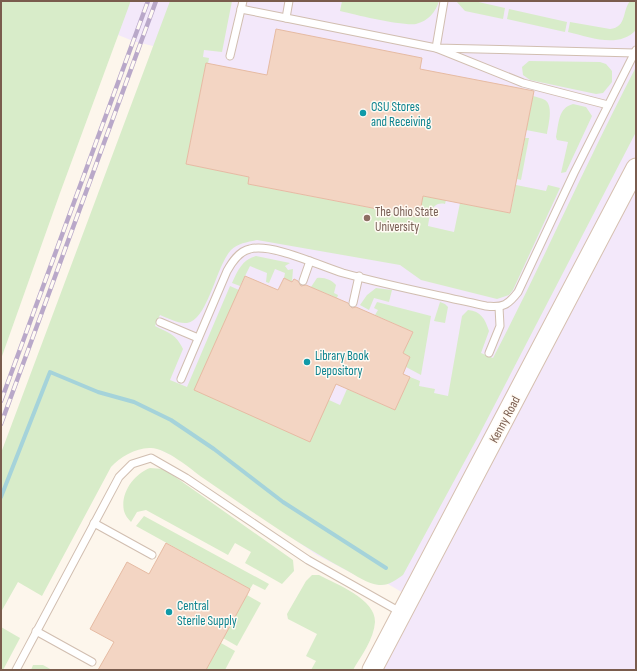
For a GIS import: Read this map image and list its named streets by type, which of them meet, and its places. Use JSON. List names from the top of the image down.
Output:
{
  "streets": {
    "main road": ["Kenny Road"]
  },
  "places": [
    "OSU Stores and Receiving",
    "The Ohio State University",
    "Library Book Depository",
    "Central Sterile Supply"
  ]
}
